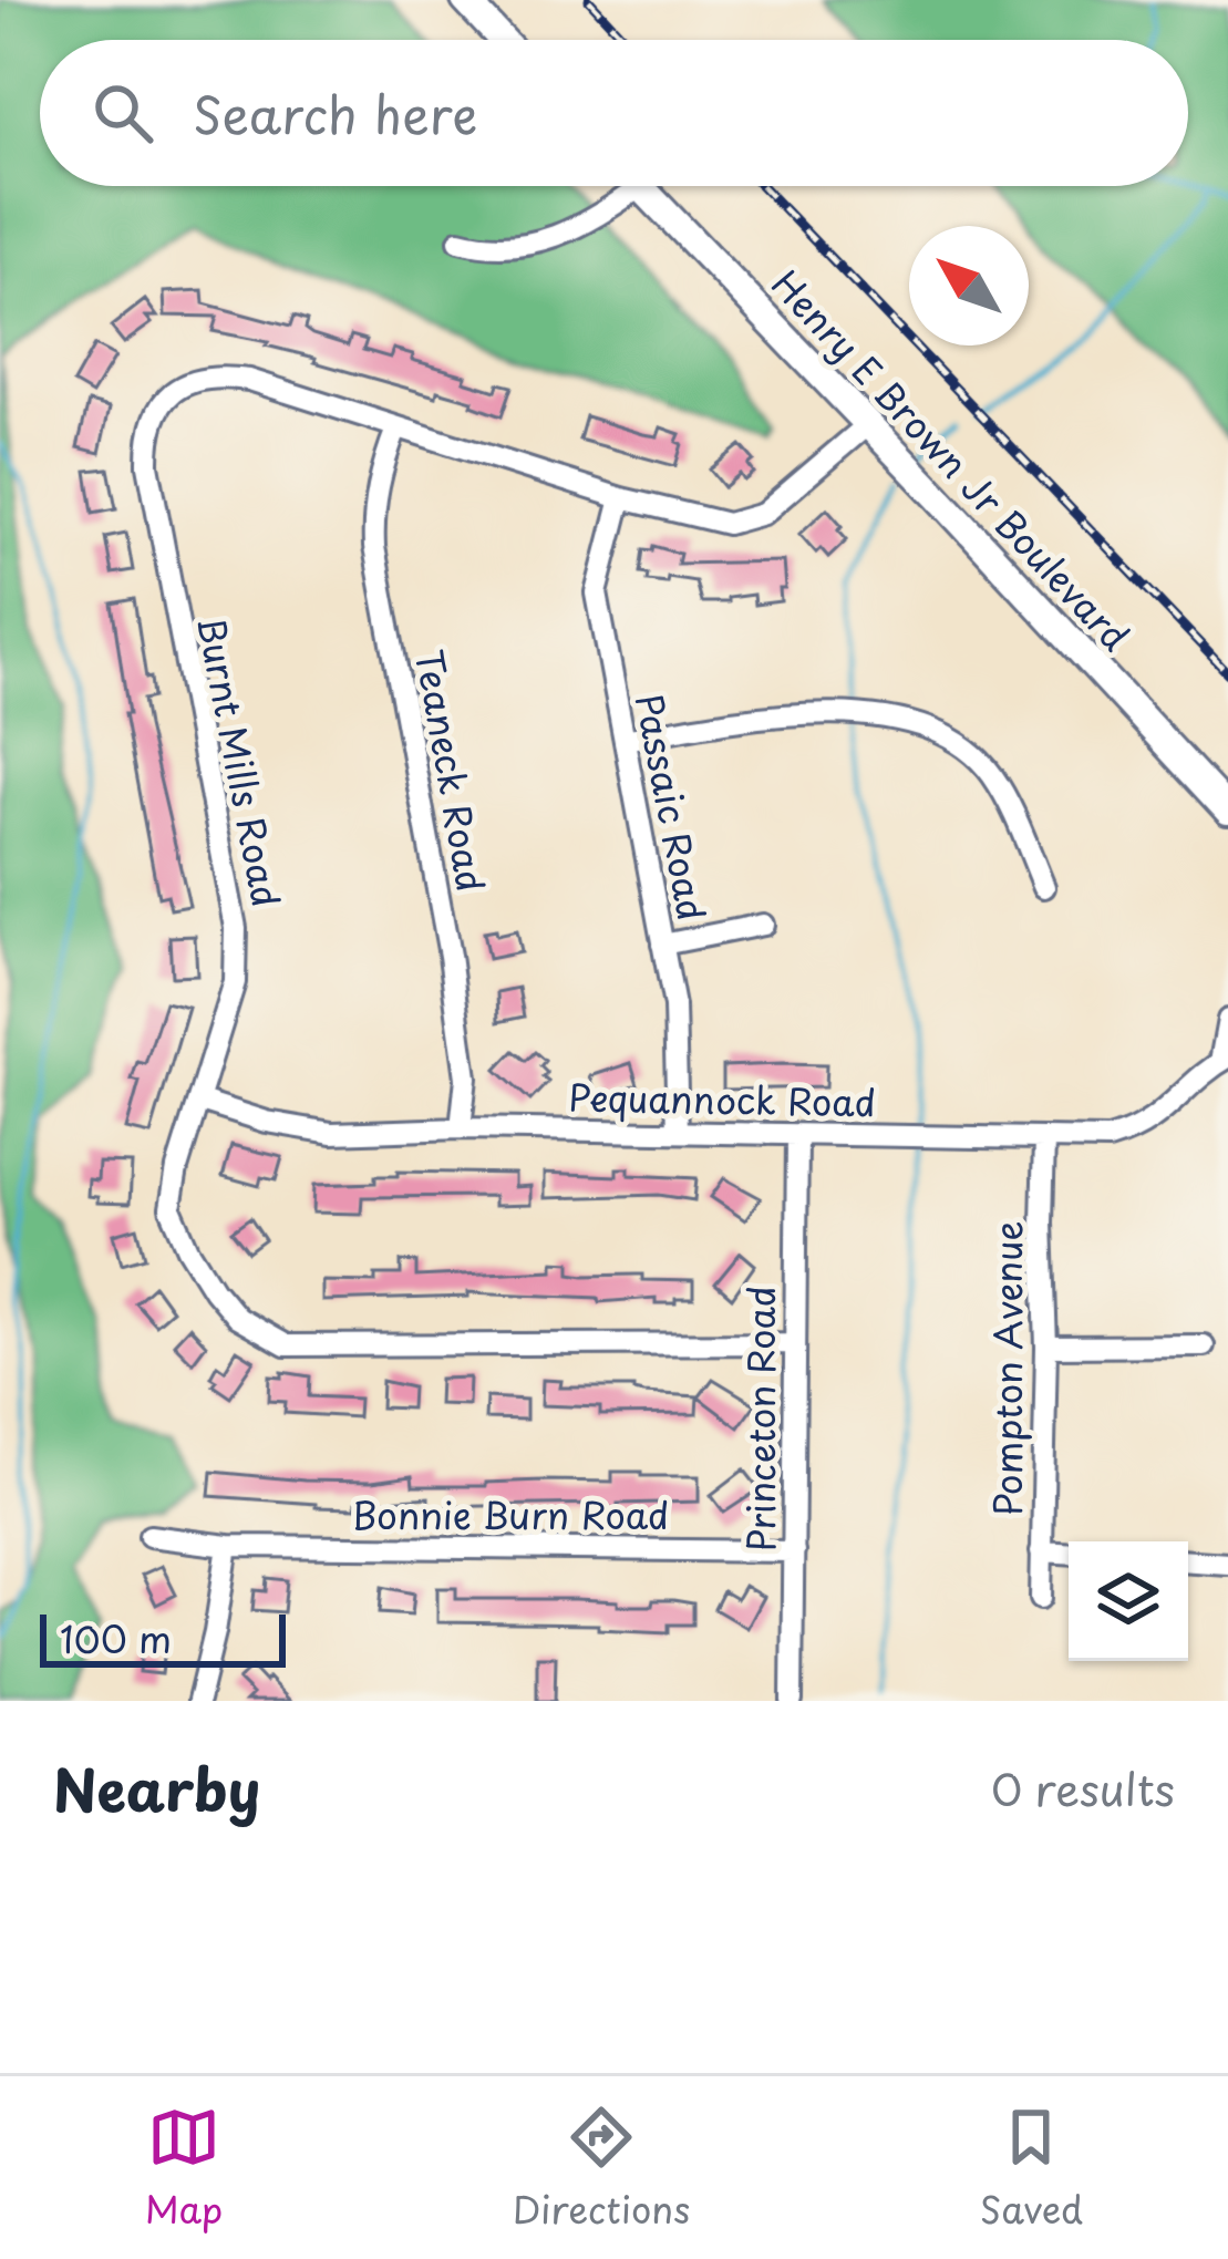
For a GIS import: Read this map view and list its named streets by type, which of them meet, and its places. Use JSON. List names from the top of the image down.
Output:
{
  "streets": {
    "main road": ["Henry E Brown Jr Boulevard"],
    "street": [
      "Burnt Mills Road",
      "Teaneck Road",
      "Passaic Road",
      "Pequannock Road",
      "Pompton Avenue",
      "Princeton Road",
      "Bonnie Burn Road"
    ]
  },
  "crossings": [
    ["Henry E Brown Jr Boulevard", "Burnt Mills Road"],
    ["Burnt Mills Road", "Teaneck Road"],
    ["Burnt Mills Road", "Passaic Road"],
    ["Burnt Mills Road", "Pequannock Road"],
    ["Burnt Mills Road", "Princeton Road"],
    ["Teaneck Road", "Pequannock Road"],
    ["Passaic Road", "Pequannock Road"],
    ["Pequannock Road", "Pompton Avenue"],
    ["Pequannock Road", "Princeton Road"],
    ["Princeton Road", "Bonnie Burn Road"]
  ],
  "scale_bar": "100 m",
  "north": "top left",
  "page": {
    "search": "Search here",
    "scale": "100 m",
    "heading": ["Nearby", "0 results"],
    "nav": ["Map", "Directions", "Saved"]
  }
}
